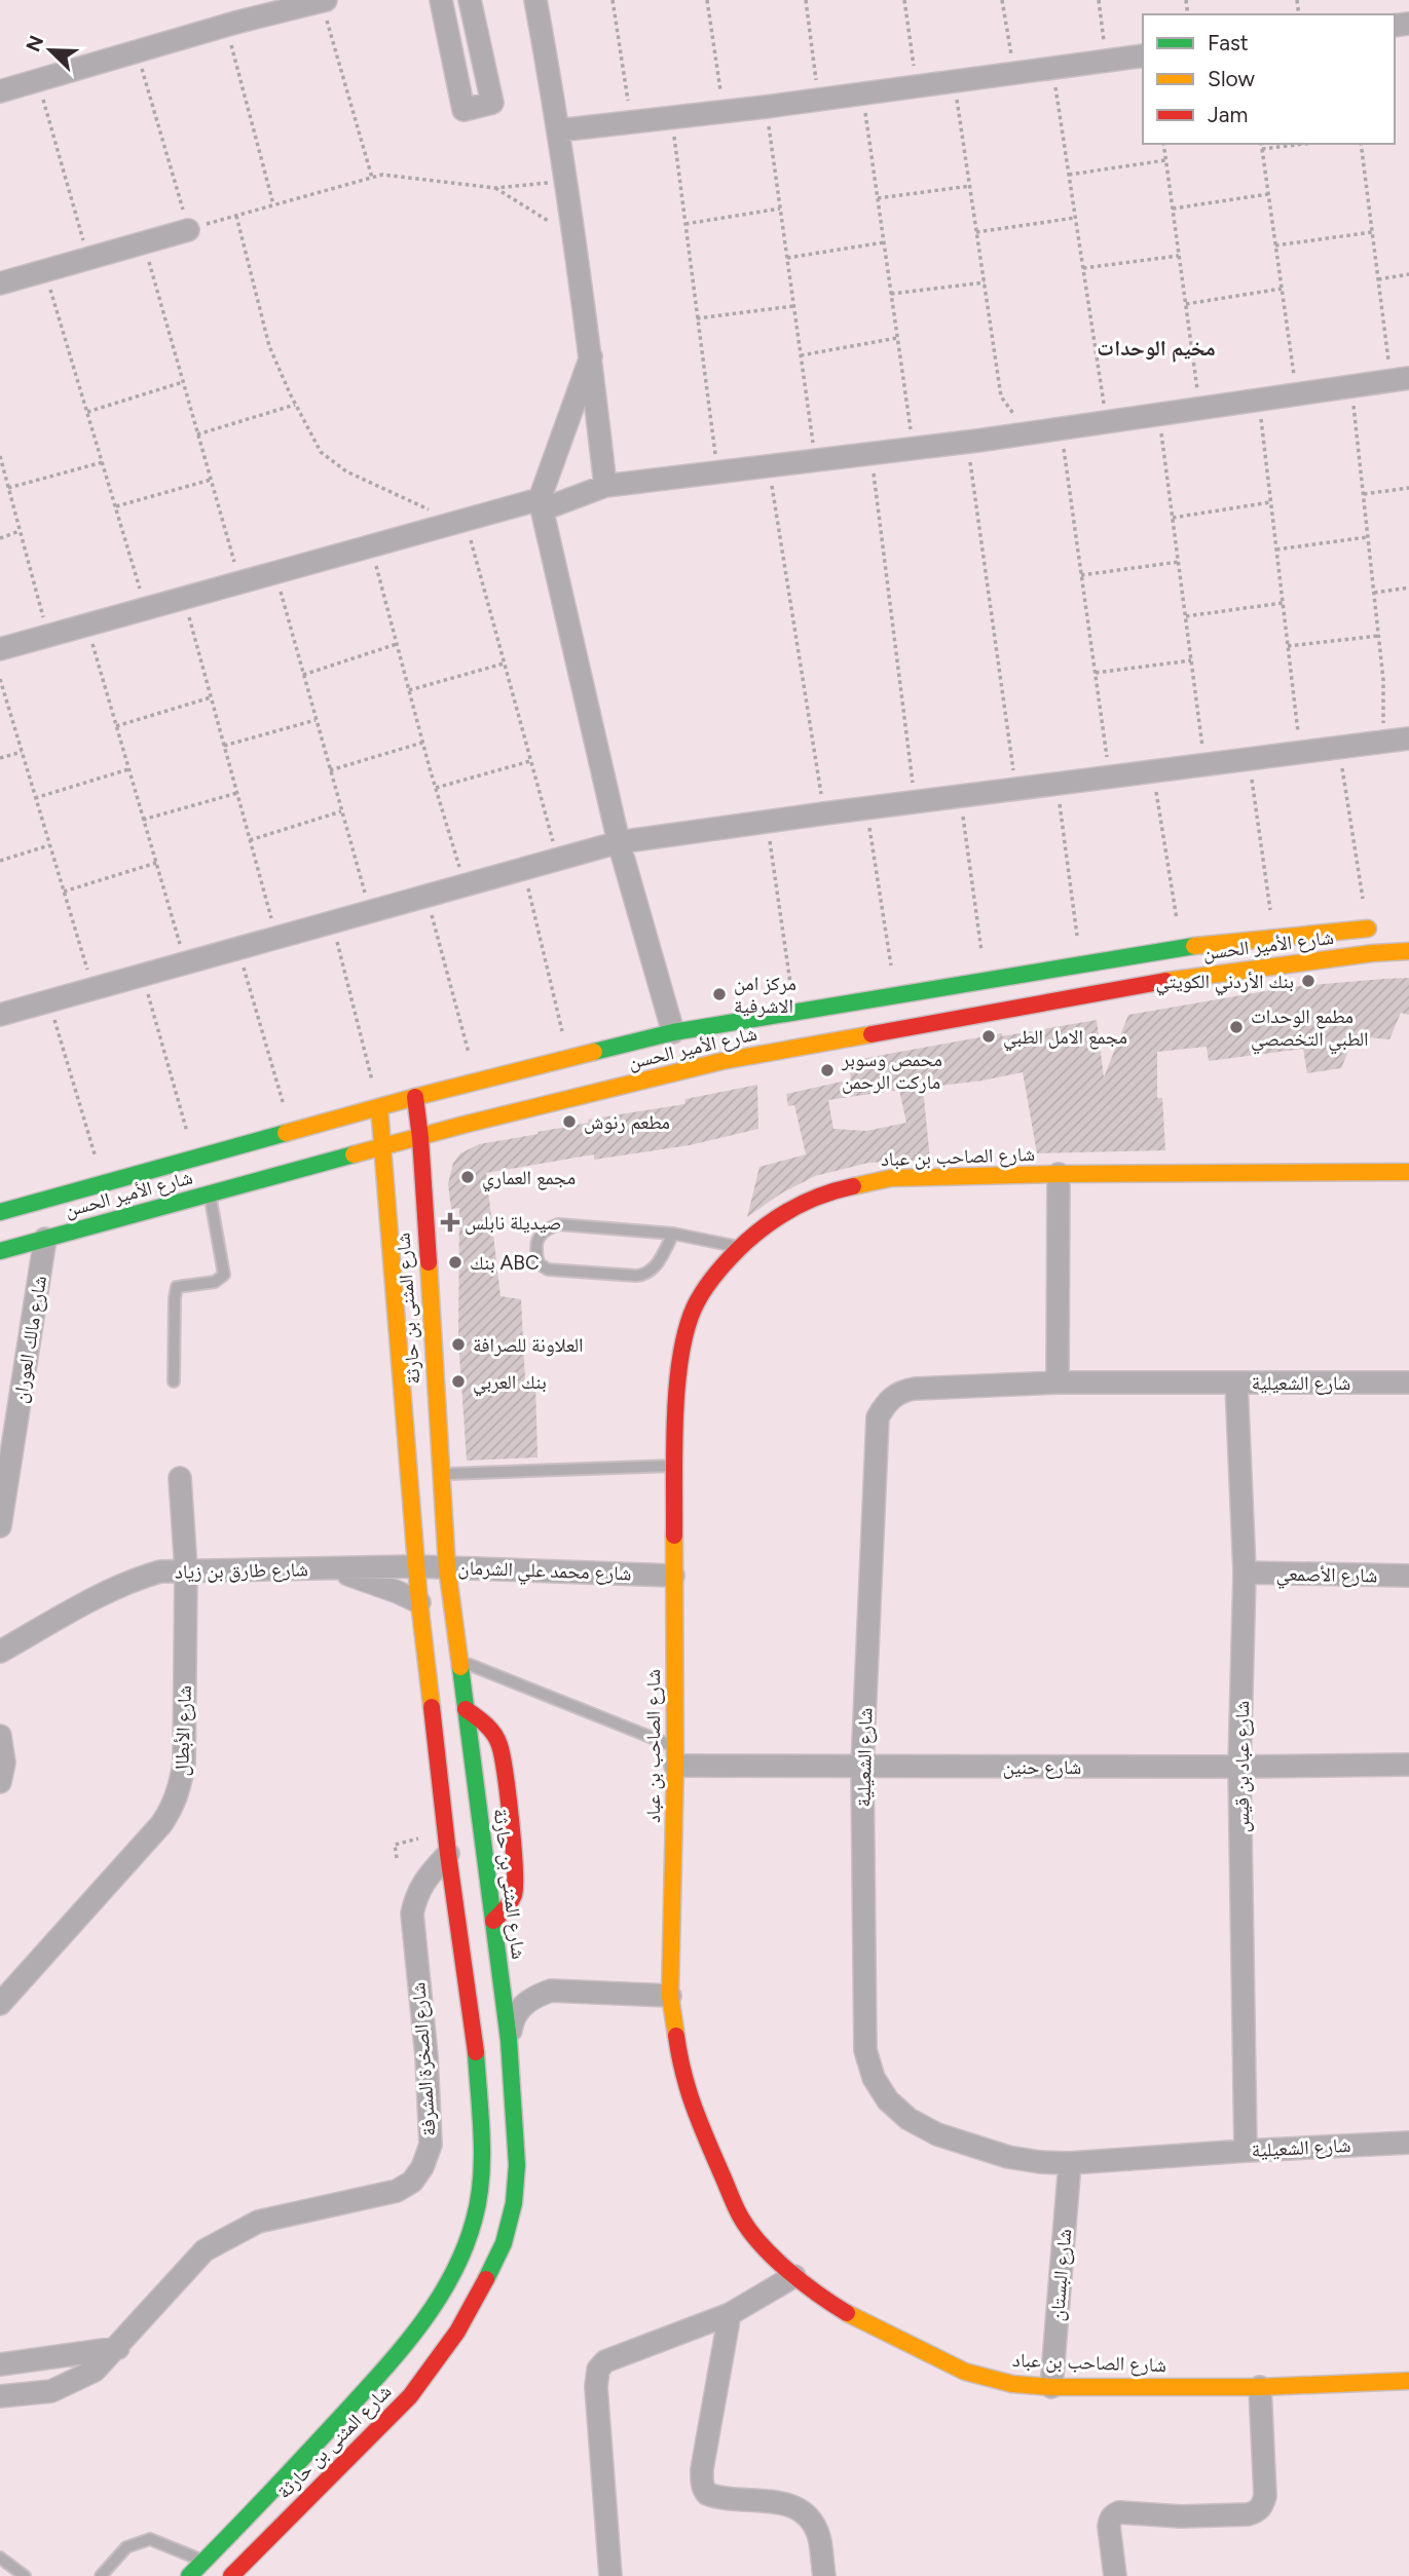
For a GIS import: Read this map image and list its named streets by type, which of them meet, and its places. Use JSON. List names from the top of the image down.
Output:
{
  "streets": {
    "main road": ["شارع الأمير الحسن", "شارع الصاحب بن عباد", "شارع المثنى بن حارثة"],
    "street": [
      "شارع مالك العوران",
      "شارع الشعيلية",
      "شارع طارق بن زياد",
      "شارع محمد علي الشرمان",
      "شارع الأصمعي",
      "شارع الأبطال",
      "شارع حنين",
      "شارع عباد بن قيس",
      "شارع الصخرة المشرفة",
      "شارع البستان"
    ]
  },
  "crossings": [
    ["شارع الأمير الحسن", "شارع المثنى بن حارثة"],
    ["شارع الأمير الحسن", "شارع مالك العوران"],
    ["شارع الصاحب بن عباد", "شارع محمد علي الشرمان"],
    ["شارع الصاحب بن عباد", "شارع حنين"],
    ["شارع الصاحب بن عباد", "شارع البستان"],
    ["شارع المثنى بن حارثة", "شارع طارق بن زياد"],
    ["شارع المثنى بن حارثة", "شارع محمد علي الشرمان"],
    ["شارع المثنى بن حارثة", "شارع الصخرة المشرفة"],
    ["شارع الشعيلية", "شارع حنين"],
    ["شارع الشعيلية", "شارع عباد بن قيس"],
    ["شارع الشعيلية", "شارع البستان"],
    ["شارع طارق بن زياد", "شارع محمد علي الشرمان"],
    ["شارع طارق بن زياد", "شارع الأبطال"],
    ["شارع الأصمعي", "شارع عباد بن قيس"],
    ["شارع حنين", "شارع عباد بن قيس"]
  ],
  "districts": ["مخيم الوحدات"],
  "places": {
    "other": [
      "بنك الأردني الكويتي",
      "مركز امن الاشرفية",
      "مطمع الوحدات الطبي التخصصي",
      "مجمع الامل الطبي",
      "محمص وسوبر ماركت الرحمن",
      "مطعم رنوش",
      "مجمع العماري",
      "بنك ABC",
      "العلاونة للصرافة",
      "بنك العربي"
    ],
    "health": ["صيديلة نابلس"]
  },
  "legend": ["Fast", "Slow", "Jam"],
  "north": "top left"
}
